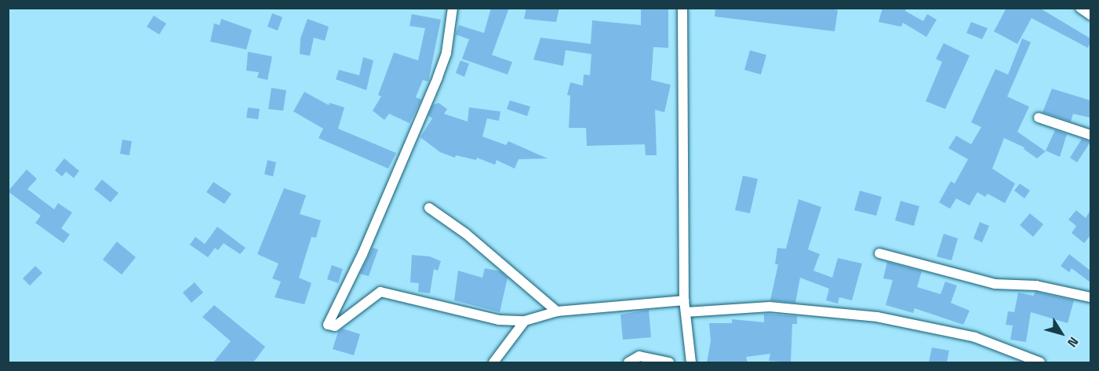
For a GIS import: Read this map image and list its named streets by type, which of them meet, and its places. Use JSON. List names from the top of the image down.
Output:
{
  "north": "bottom right"
}
